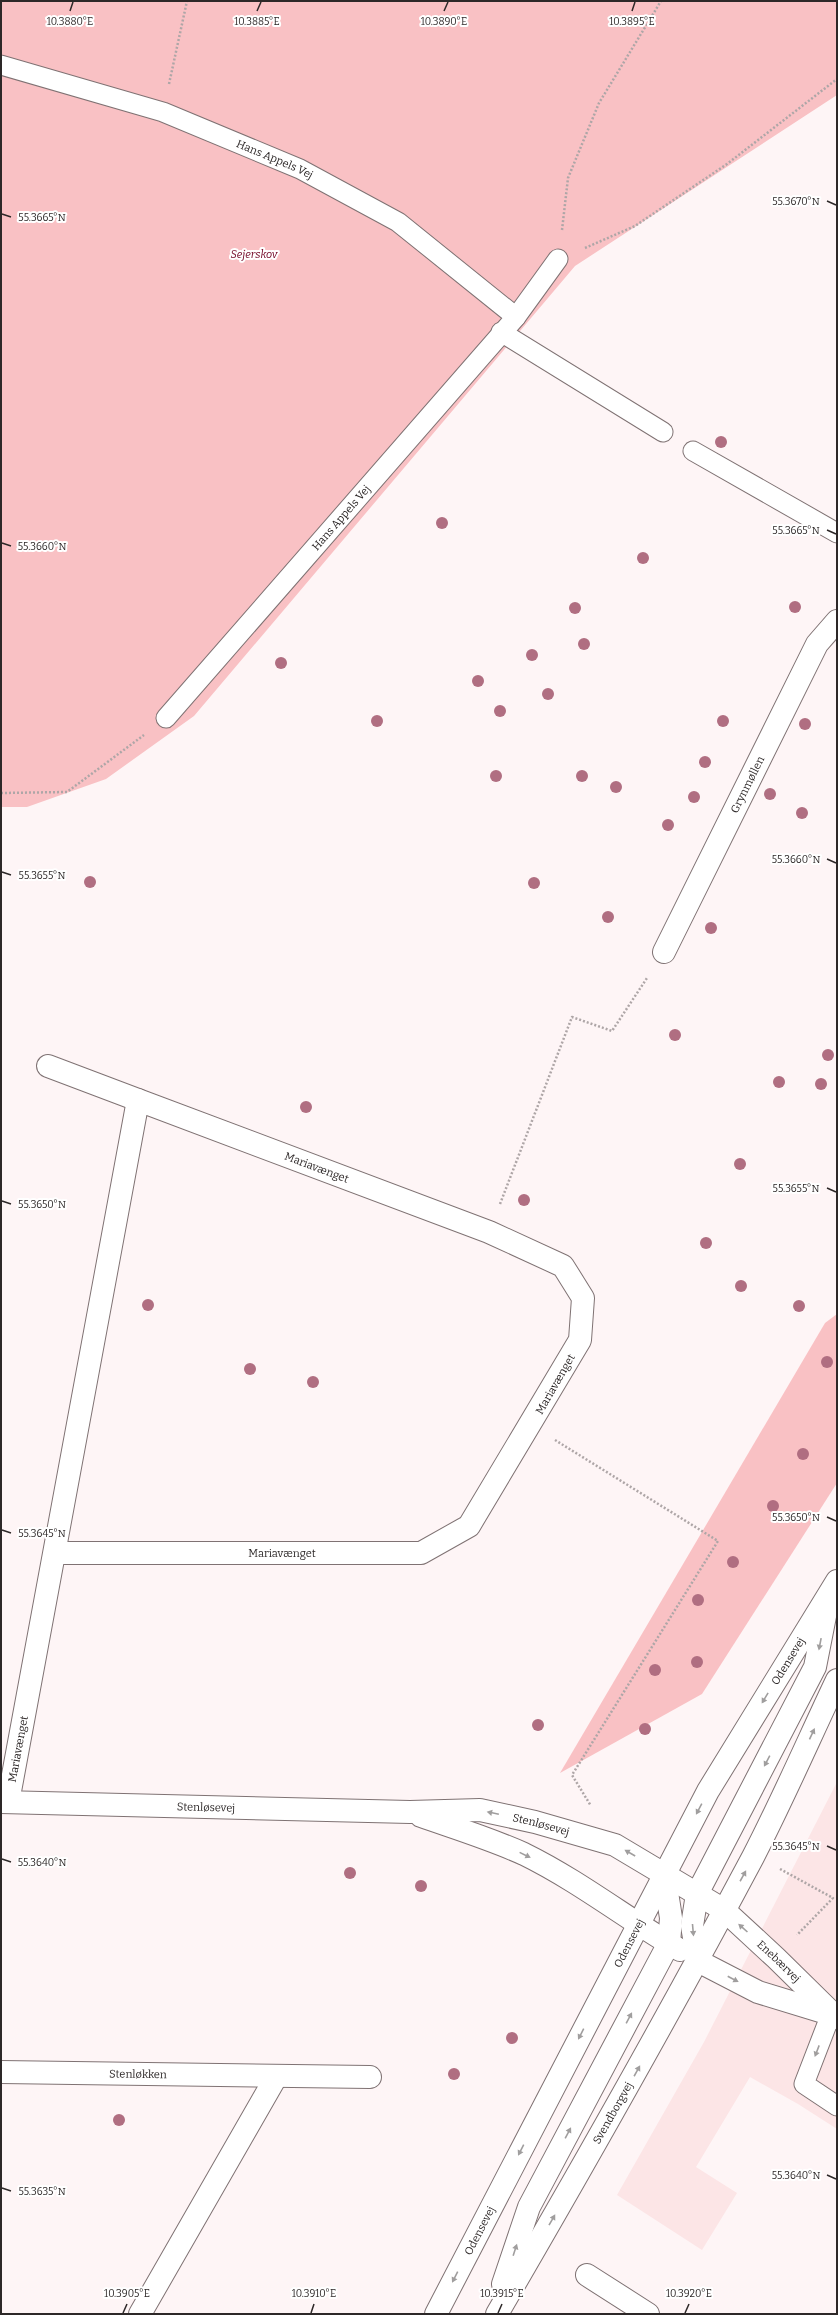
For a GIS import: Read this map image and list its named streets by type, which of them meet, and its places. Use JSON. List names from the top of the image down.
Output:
{
  "streets": {
    "street": [
      "Grynmøllen",
      "Mariavænget",
      "Odensevej",
      "Stenløsevej",
      "Enebærvej",
      "Stenløkken",
      "Svendborgvej"
    ],
    "lane": ["Hans Appels Vej"]
  },
  "crossings": [
    ["Mariavænget", "Stenløsevej"],
    ["Odensevej", "Stenløsevej"],
    ["Stenløsevej", "Enebærvej"],
    ["Stenløsevej", "Svendborgvej"],
    ["Enebærvej", "Svendborgvej"]
  ],
  "parks": ["Sejerskov"],
  "coordinates": [
    "10.3880°E",
    "10.3885°E",
    "10.3890°E",
    "10.3895°E",
    "55.3670°N",
    "55.3665°N",
    "55.3660°N",
    "55.3655°N",
    "55.3650°N",
    "55.3645°N",
    "55.3640°N",
    "55.3635°N",
    "10.3905°E",
    "10.3910°E",
    "10.3915°E",
    "10.3920°E"
  ]
}
